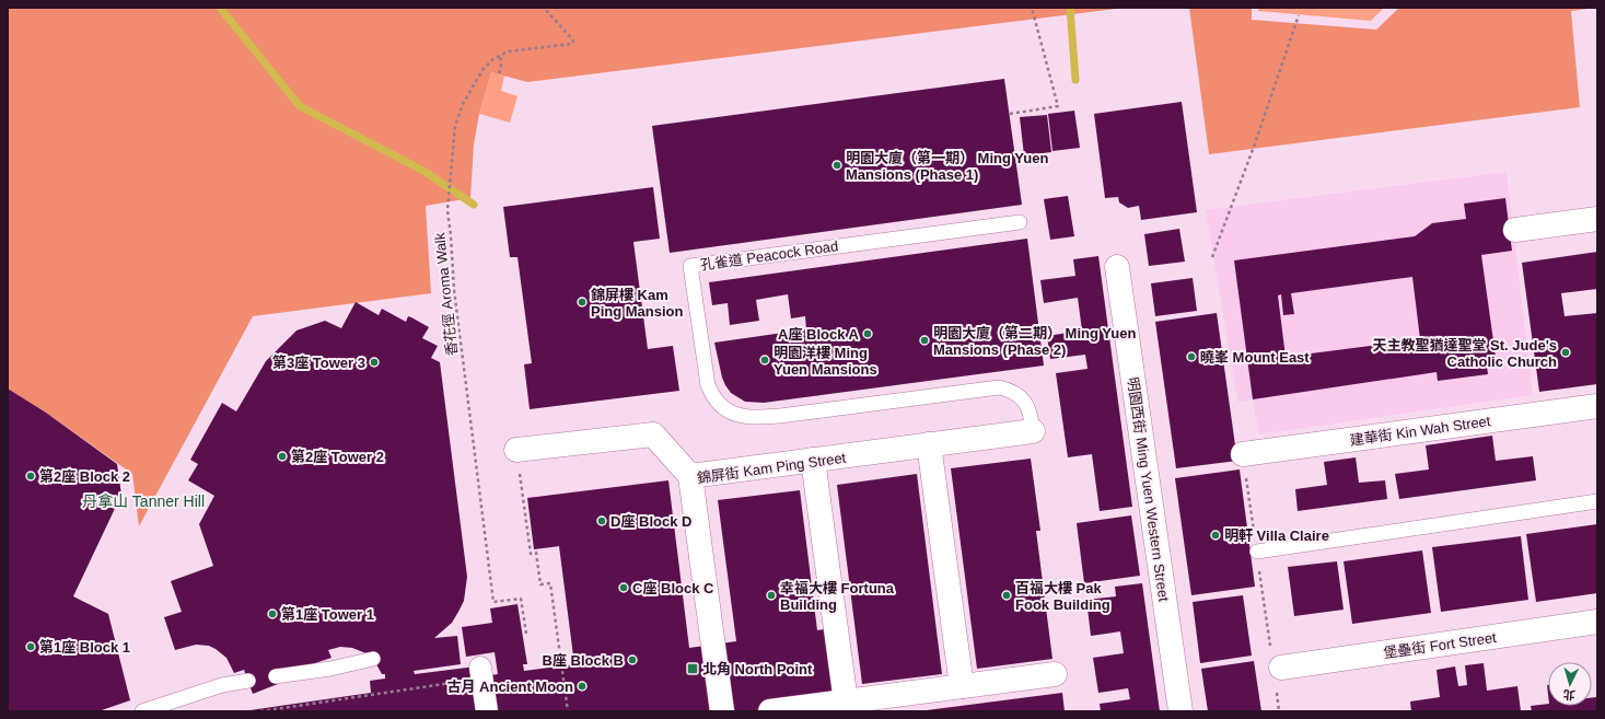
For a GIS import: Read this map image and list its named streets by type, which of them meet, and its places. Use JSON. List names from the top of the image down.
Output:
{
  "streets": {
    "street": [
      "建華街 Kin Wah Street",
      "錦屏街 Kam Ping Street",
      "明園西街 Ming Yuen Western Street",
      "堡壘街 Fort Street"
    ],
    "lane": ["孔雀道 Peacock Road"],
    "path": ["香花徑 Aroma Walk"]
  },
  "crossings": [
    ["孔雀道 Peacock Road", "錦屏街 Kam Ping Street"]
  ],
  "districts": ["丹拿山 Tanner Hill"],
  "places": {
    "other": [
      "明園大廈（第一期） Ming Yuen Mansions (Phase 1)",
      "錦屏樓 Kam Ping Mansion",
      "A座 Block A",
      "明園大廈（第二期） Ming Yuen Mansions (Phase 2)",
      "天主教聖猶達聖堂 St. Jude's Catholic Church",
      "曉峯 Mount East",
      "明園洋樓 Ming Yuen Mansions",
      "第3座 Tower 3",
      "第2座 Tower 2",
      "第2座 Block 2",
      "D座 Block D",
      "明軒 Villa Claire",
      "C座 Block C",
      "幸福大樓 Fortuna Building",
      "百福大樓 Pak Fook Building",
      "第1座 Tower 1",
      "第1座 Block 1",
      "B座 Block B",
      "古月 Ancient Moon"
    ],
    "transit": ["北角 North Point"]
  },
  "north": "bottom"
}
